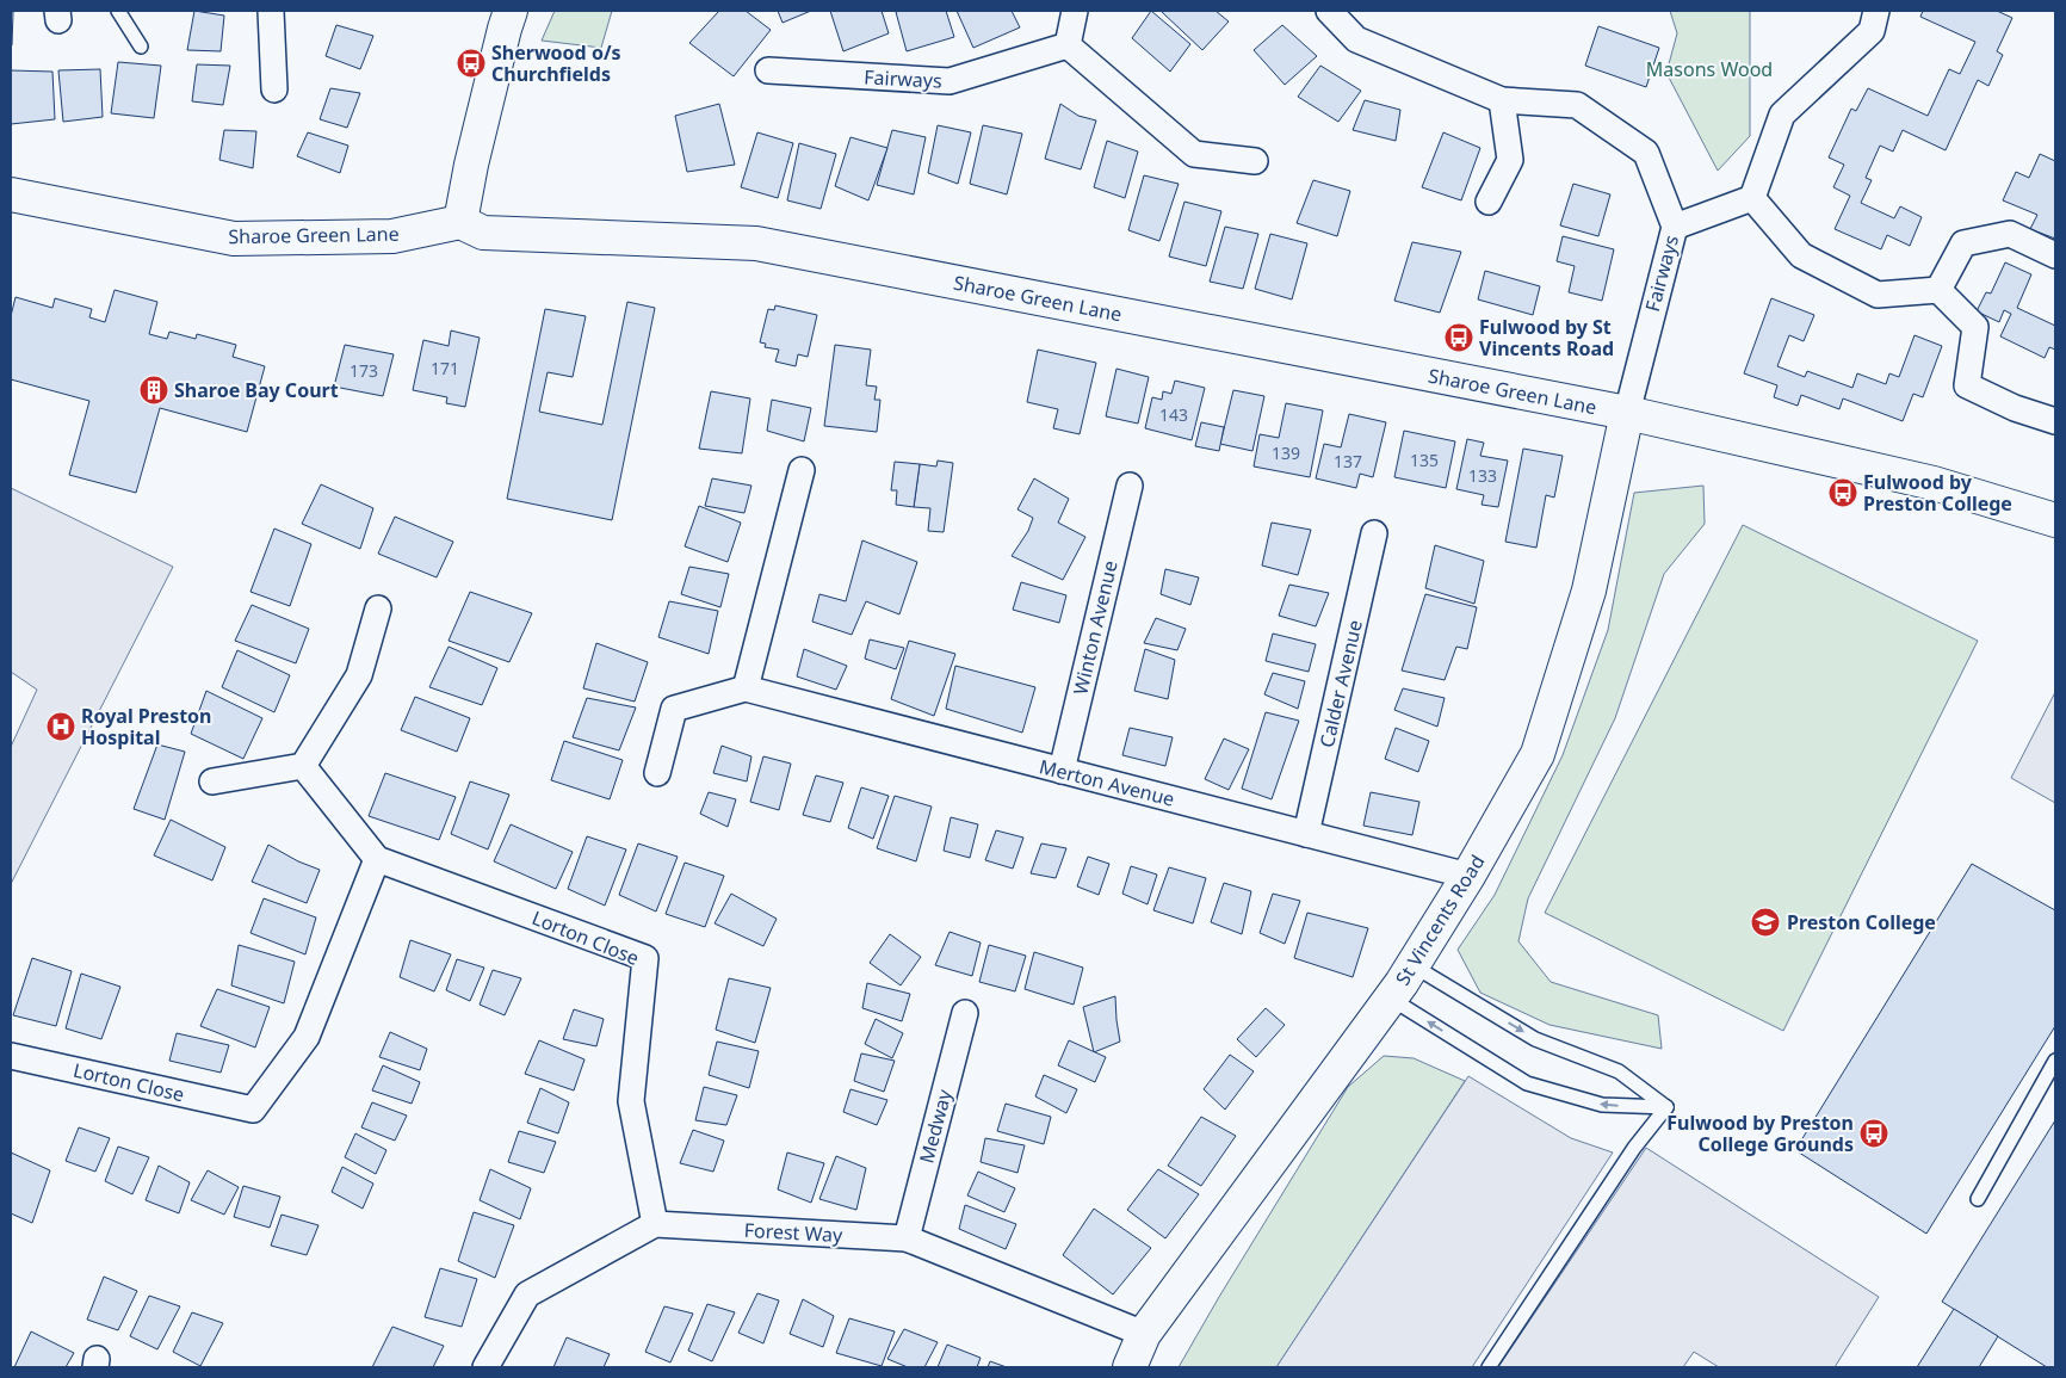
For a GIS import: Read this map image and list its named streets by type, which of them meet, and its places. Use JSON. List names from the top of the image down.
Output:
{
  "streets": {
    "street": [
      "Fairways",
      "Sharoe Green Lane",
      "Winton Avenue",
      "Calder Avenue",
      "Merton Avenue",
      "St Vincents Road",
      "Lorton Close",
      "Medway",
      "Forest Way"
    ]
  },
  "crossings": [
    ["Fairways", "Sharoe Green Lane"],
    ["Fairways", "St Vincents Road"],
    ["Sharoe Green Lane", "St Vincents Road"],
    ["Winton Avenue", "Merton Avenue"],
    ["Calder Avenue", "Merton Avenue"],
    ["Merton Avenue", "St Vincents Road"],
    ["St Vincents Road", "Forest Way"],
    ["Lorton Close", "Forest Way"],
    ["Medway", "Forest Way"]
  ],
  "parks": ["Masons Wood"],
  "places": {
    "bus stop": [
      "Sherwood o/s Churchfields",
      "Fulwood by St Vincents Road",
      "Fulwood by Preston College",
      "Fulwood by Preston College Grounds"
    ],
    "building": ["Sharoe Bay Court"],
    "hospital": ["Royal Preston Hospital"],
    "school or university": ["Preston College"]
  },
  "house_numbers": [
    "171",
    "173",
    "143",
    "139",
    "135",
    "137",
    "133"
  ]
}
